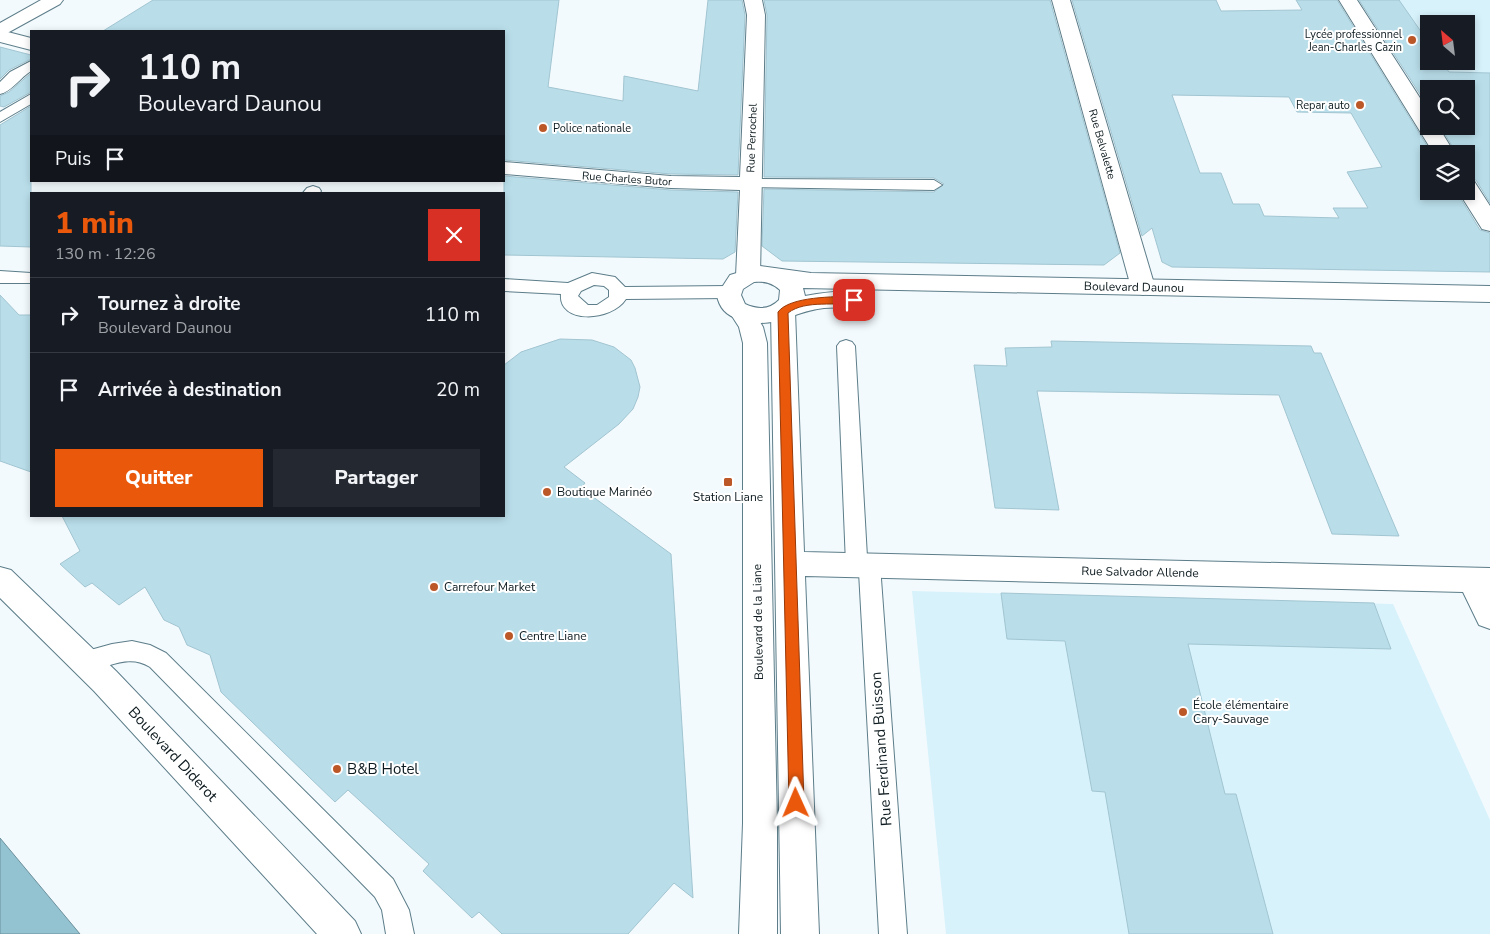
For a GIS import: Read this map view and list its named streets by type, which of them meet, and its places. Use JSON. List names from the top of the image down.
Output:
{
  "streets": {
    "street": [
      "Rue Perrochel",
      "Rue Belvalette",
      "Rue Charles Butor",
      "Boulevard Daunou",
      "Rue Salvador Allende",
      "Boulevard de la Liane",
      "Boulevard Diderot"
    ],
    "lane": ["Rue Ferdinand Buisson"]
  },
  "crossings": [
    ["Rue Perrochel", "Rue Charles Butor"],
    ["Rue Perrochel", "Boulevard Daunou"],
    ["Rue Perrochel", "Boulevard de la Liane"],
    ["Rue Belvalette", "Boulevard Daunou"],
    ["Boulevard Daunou", "Boulevard de la Liane"],
    ["Rue Salvador Allende", "Rue Ferdinand Buisson"]
  ],
  "places": {
    "other": [
      "Lycée professionnel Jean-Charles Cazin",
      "Repar auto",
      "Police nationale",
      "Boutique Marinéo",
      "Carrefour Market",
      "Centre Liane",
      "École élémentaire Cary-Sauvage",
      "B&B Hotel"
    ],
    "transit": ["Station Liane"]
  },
  "north": "top left",
  "page": {
    "turn": ["110 m", "Boulevard Daunou"],
    "then": "Puis",
    "heading": ["1 min", "130 m · 12:26"],
    "list": [
      {
        "name": "Tournez à droite",
        "note": "Boulevard Daunou",
        "value": "110 m"
      },
      {
        "name": "Arrivée à destination",
        "value": "20 m"
      }
    ],
    "buttons": ["Quitter", "Partager"]
  }
}
